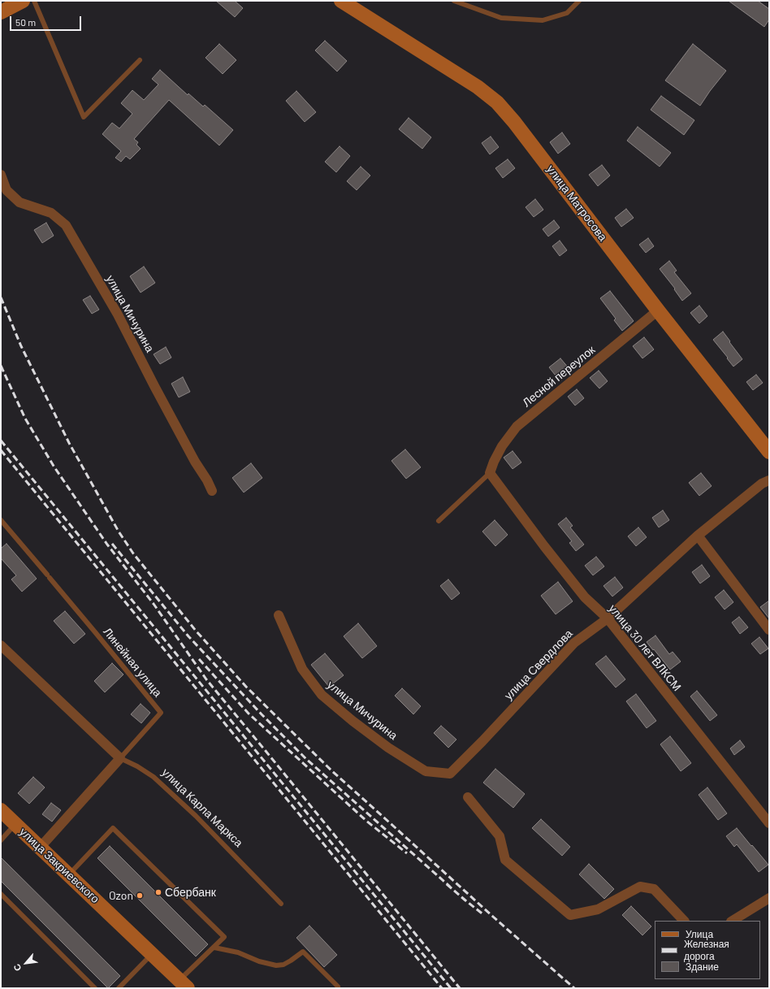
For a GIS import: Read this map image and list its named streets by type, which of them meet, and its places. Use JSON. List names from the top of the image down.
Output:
{
  "streets": {
    "street": [
      "улица Матросова",
      "улица Мичурина",
      "Лесной переулок",
      "улица 30 лет ВЛКСМ",
      "улица Свердлова",
      "улица Карла Маркса",
      "улица Закриевского"
    ],
    "lane": ["Линейная улица"]
  },
  "crossings": [
    ["улица Матросова", "Лесной переулок"],
    ["улица Мичурина", "улица Свердлова"],
    ["Лесной переулок", "улица 30 лет ВЛКСМ"],
    ["улица 30 лет ВЛКСМ", "улица Свердлова"],
    ["Линейная улица", "улица Карла Маркса"]
  ],
  "places": ["Сбербанк", "Ozon"],
  "legend": ["Улица", "Железная дорога", "Здание"],
  "scale_bar": "50 m",
  "north": "bottom left"
}
